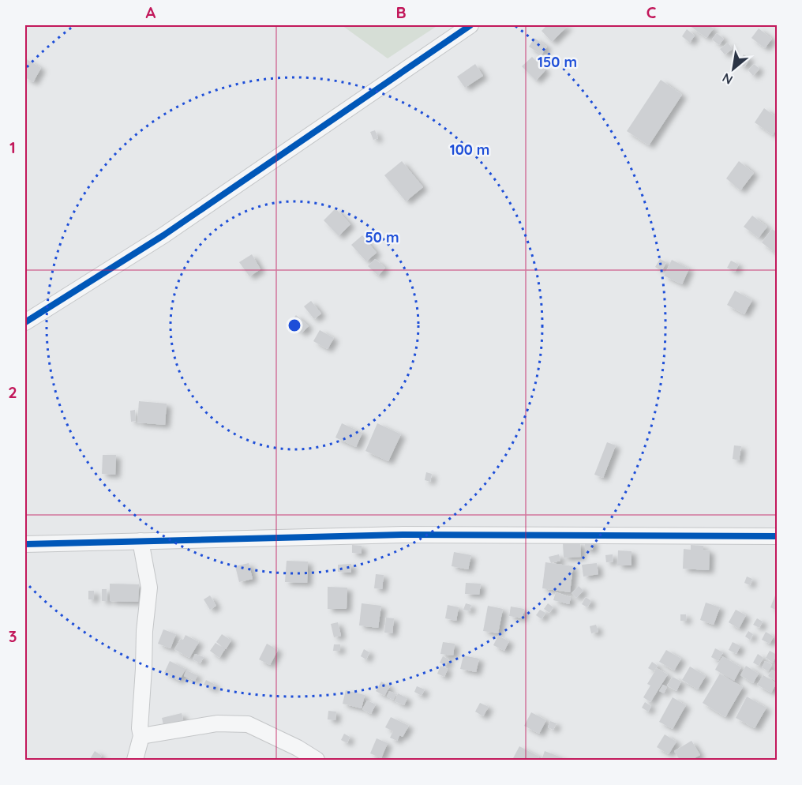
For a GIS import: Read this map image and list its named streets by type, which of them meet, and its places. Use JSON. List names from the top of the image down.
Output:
{
  "north": "bottom left",
  "grid": {
    "columns": ["A", "B", "C"],
    "rows": ["1", "2", "3"]
  },
  "rings": ["150 m", "100 m", "50 m"]
}
